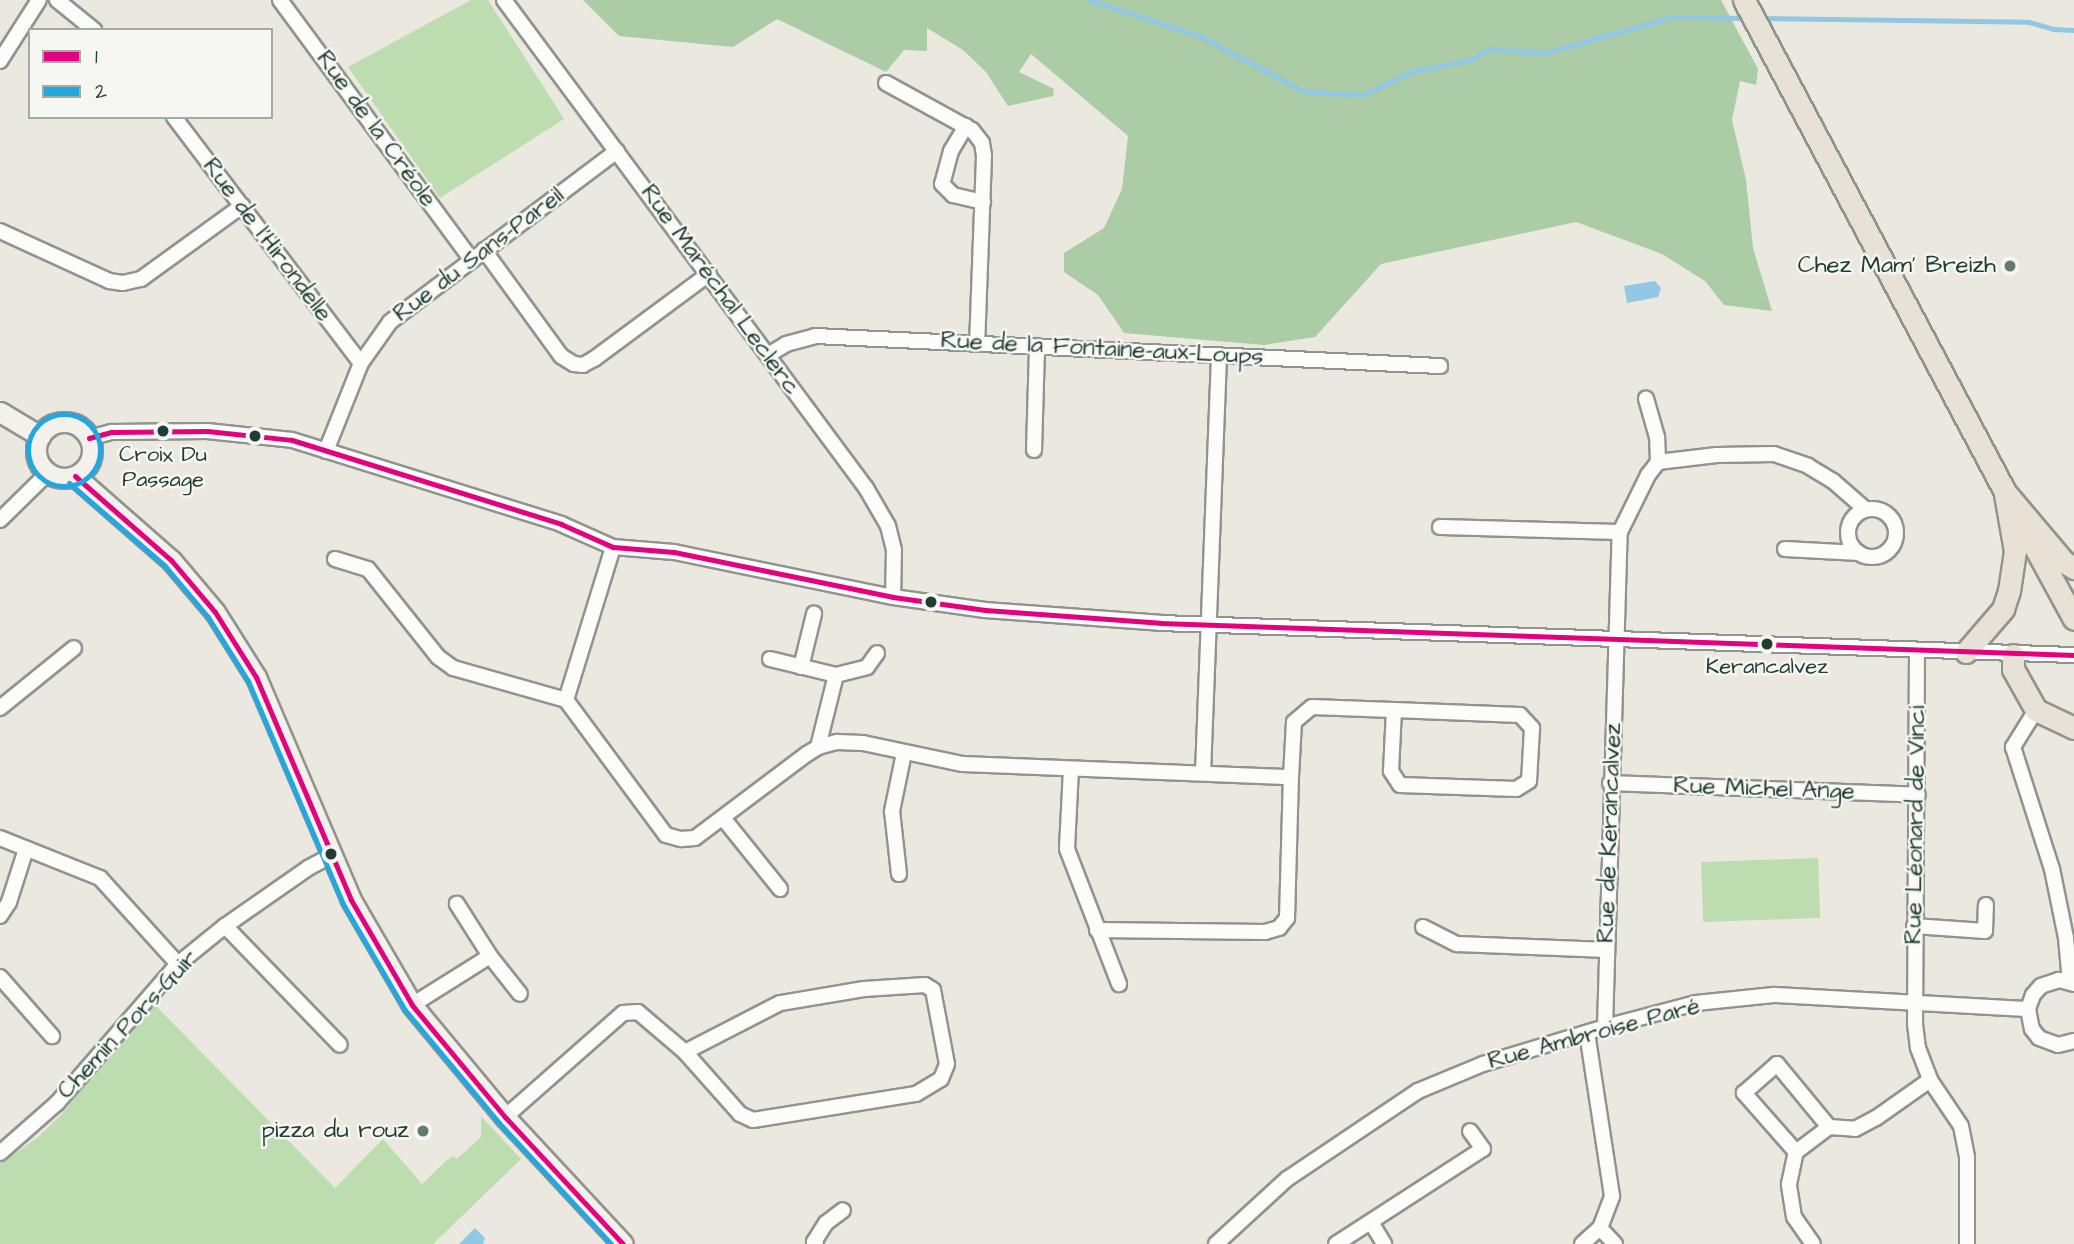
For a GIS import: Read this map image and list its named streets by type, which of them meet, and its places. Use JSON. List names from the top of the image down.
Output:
{
  "streets": {
    "street": [
      "Rue de la Créole",
      "Rue de l'Hirondelle",
      "Rue du Sans-Pareil",
      "Rue Maréchal Leclerc",
      "Rue de la Fontaine-aux-Loups",
      "Rue Michel Ange",
      "Rue Léonard de Vinci",
      "Rue de Kerancalvez",
      "Chemin Pors-Guir",
      "Rue Ambroise Paré"
    ]
  },
  "crossings": [
    ["Rue de la Créole", "Rue du Sans-Pareil"],
    ["Rue de l'Hirondelle", "Rue du Sans-Pareil"],
    ["Rue du Sans-Pareil", "Rue Maréchal Leclerc"],
    ["Rue Maréchal Leclerc", "Rue de la Fontaine-aux-Loups"],
    ["Rue Michel Ange", "Rue Léonard de Vinci"],
    ["Rue Michel Ange", "Rue de Kerancalvez"],
    ["Rue Léonard de Vinci", "Rue Ambroise Paré"],
    ["Rue de Kerancalvez", "Rue Ambroise Paré"]
  ],
  "places": [
    "Chez Mam' Breizh",
    "Croix Du Passage",
    "Kerancalvez",
    "pizza du rouz"
  ],
  "lines": ["transit line 2", "transit line 1"],
  "legend": ["1", "2"]
}
